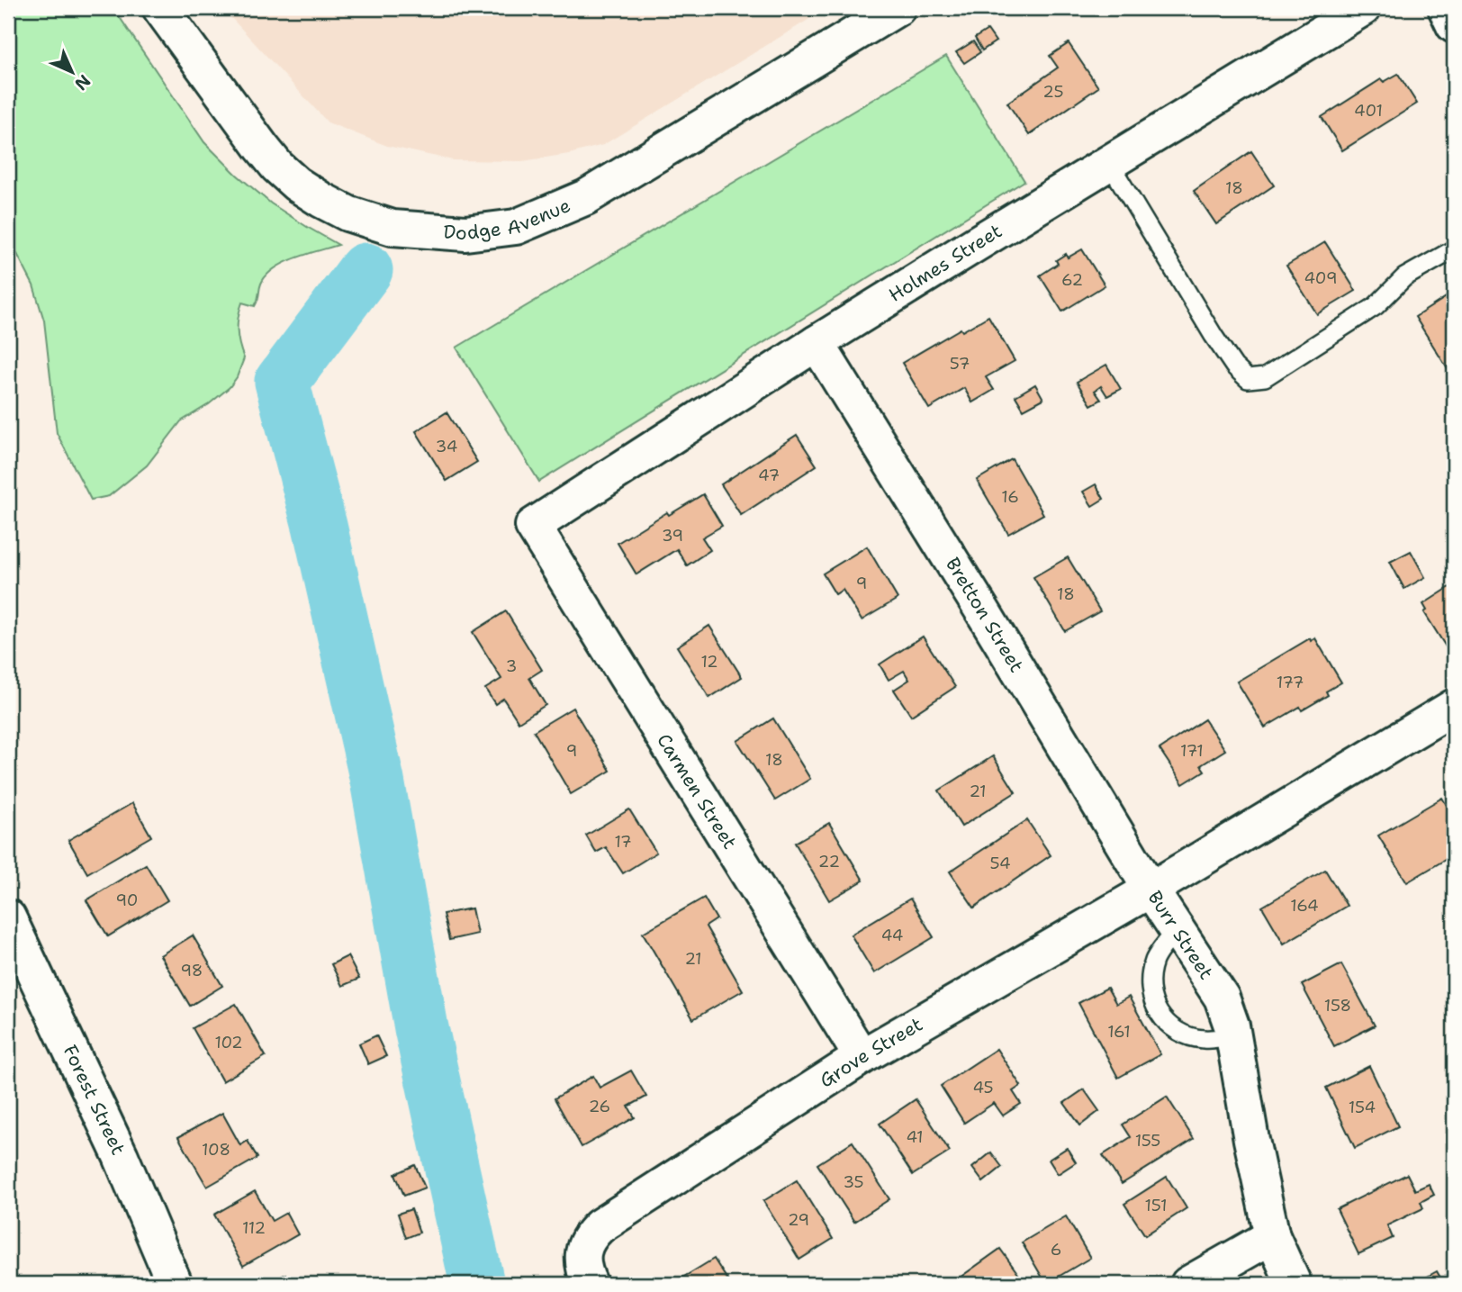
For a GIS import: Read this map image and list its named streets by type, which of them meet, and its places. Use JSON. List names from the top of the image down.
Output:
{
  "streets": {
    "street": [
      "Dodge Avenue",
      "Holmes Street",
      "Bretton Street",
      "Carmen Street",
      "Burr Street",
      "Grove Street",
      "Forest Street"
    ]
  },
  "crossings": [
    ["Holmes Street", "Bretton Street"],
    ["Holmes Street", "Carmen Street"],
    ["Bretton Street", "Burr Street"],
    ["Bretton Street", "Grove Street"],
    ["Carmen Street", "Grove Street"],
    ["Burr Street", "Grove Street"]
  ],
  "house_numbers": [
    "25",
    "401",
    "18",
    "409",
    "62",
    "57",
    "34",
    "47",
    "16",
    "39",
    "9",
    "18",
    "12",
    "3",
    "177",
    "9",
    "171",
    "18",
    "21",
    "17",
    "22",
    "54",
    "90",
    "164",
    "44",
    "21",
    "98",
    "158",
    "161",
    "102",
    "45",
    "26",
    "154",
    "41",
    "155",
    "108",
    "35",
    "151",
    "29",
    "112",
    "6"
  ],
  "north": "bottom right"
}
